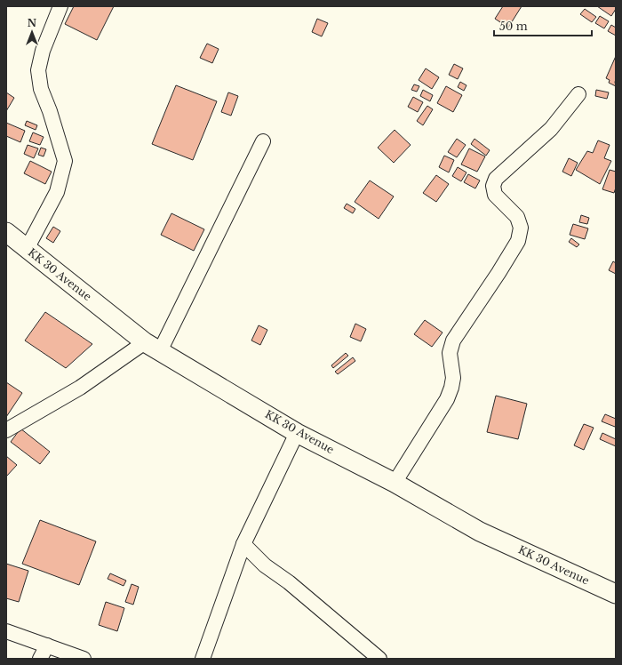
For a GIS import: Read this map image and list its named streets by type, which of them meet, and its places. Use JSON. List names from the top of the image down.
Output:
{
  "streets": {
    "main road": ["KK 30 Avenue"]
  },
  "scale_bar": "50 m",
  "north": "top"
}
